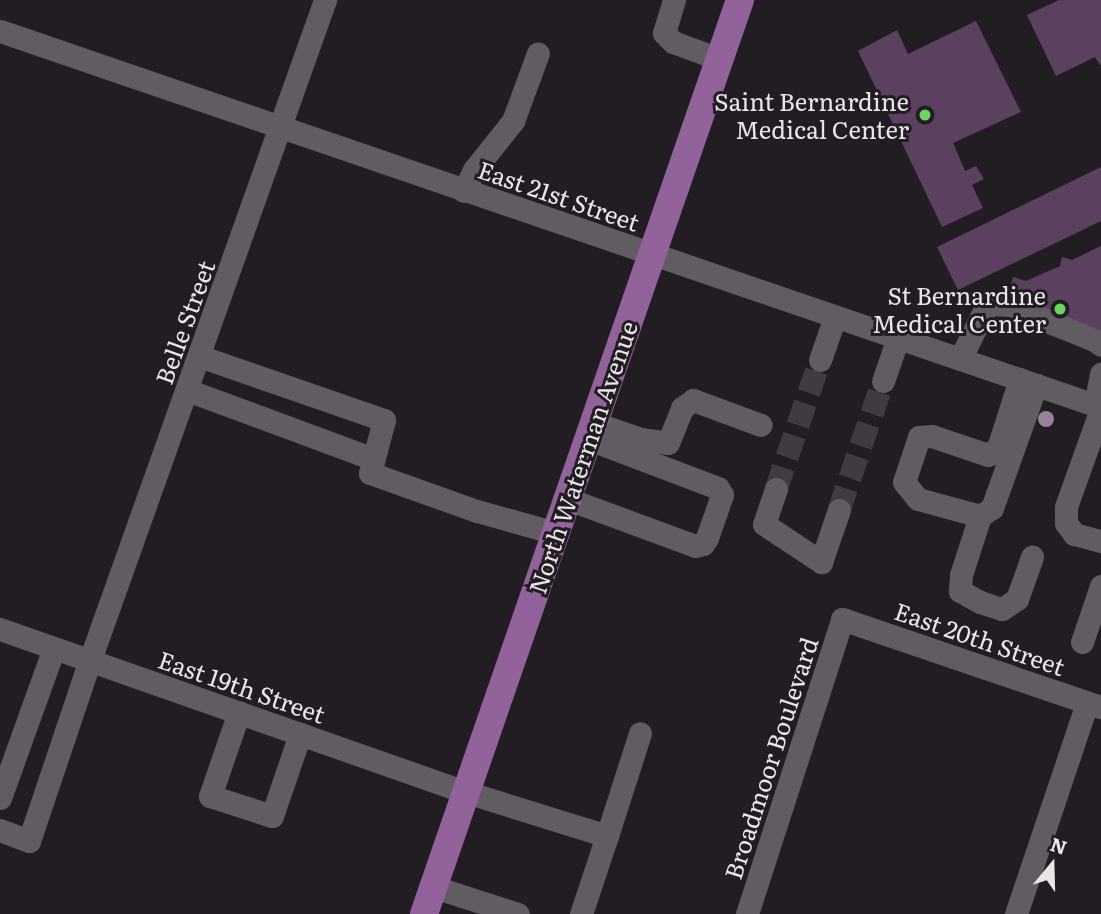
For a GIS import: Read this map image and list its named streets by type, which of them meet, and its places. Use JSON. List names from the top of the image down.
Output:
{
  "streets": {
    "main road": ["North Waterman Avenue"],
    "street": [
      "East 21st Street",
      "Belle Street",
      "East 20th Street",
      "East 19th Street",
      "Broadmoor Boulevard"
    ]
  },
  "crossings": [
    ["East 21st Street", "Belle Street"],
    ["East 21st Street", "North Waterman Avenue"],
    ["Belle Street", "East 19th Street"],
    ["North Waterman Avenue", "East 19th Street"],
    ["East 20th Street", "Broadmoor Boulevard"]
  ],
  "places": ["Saint Bernardine Medical Center", "St Bernardine Medical Center"],
  "north": "top"
}
